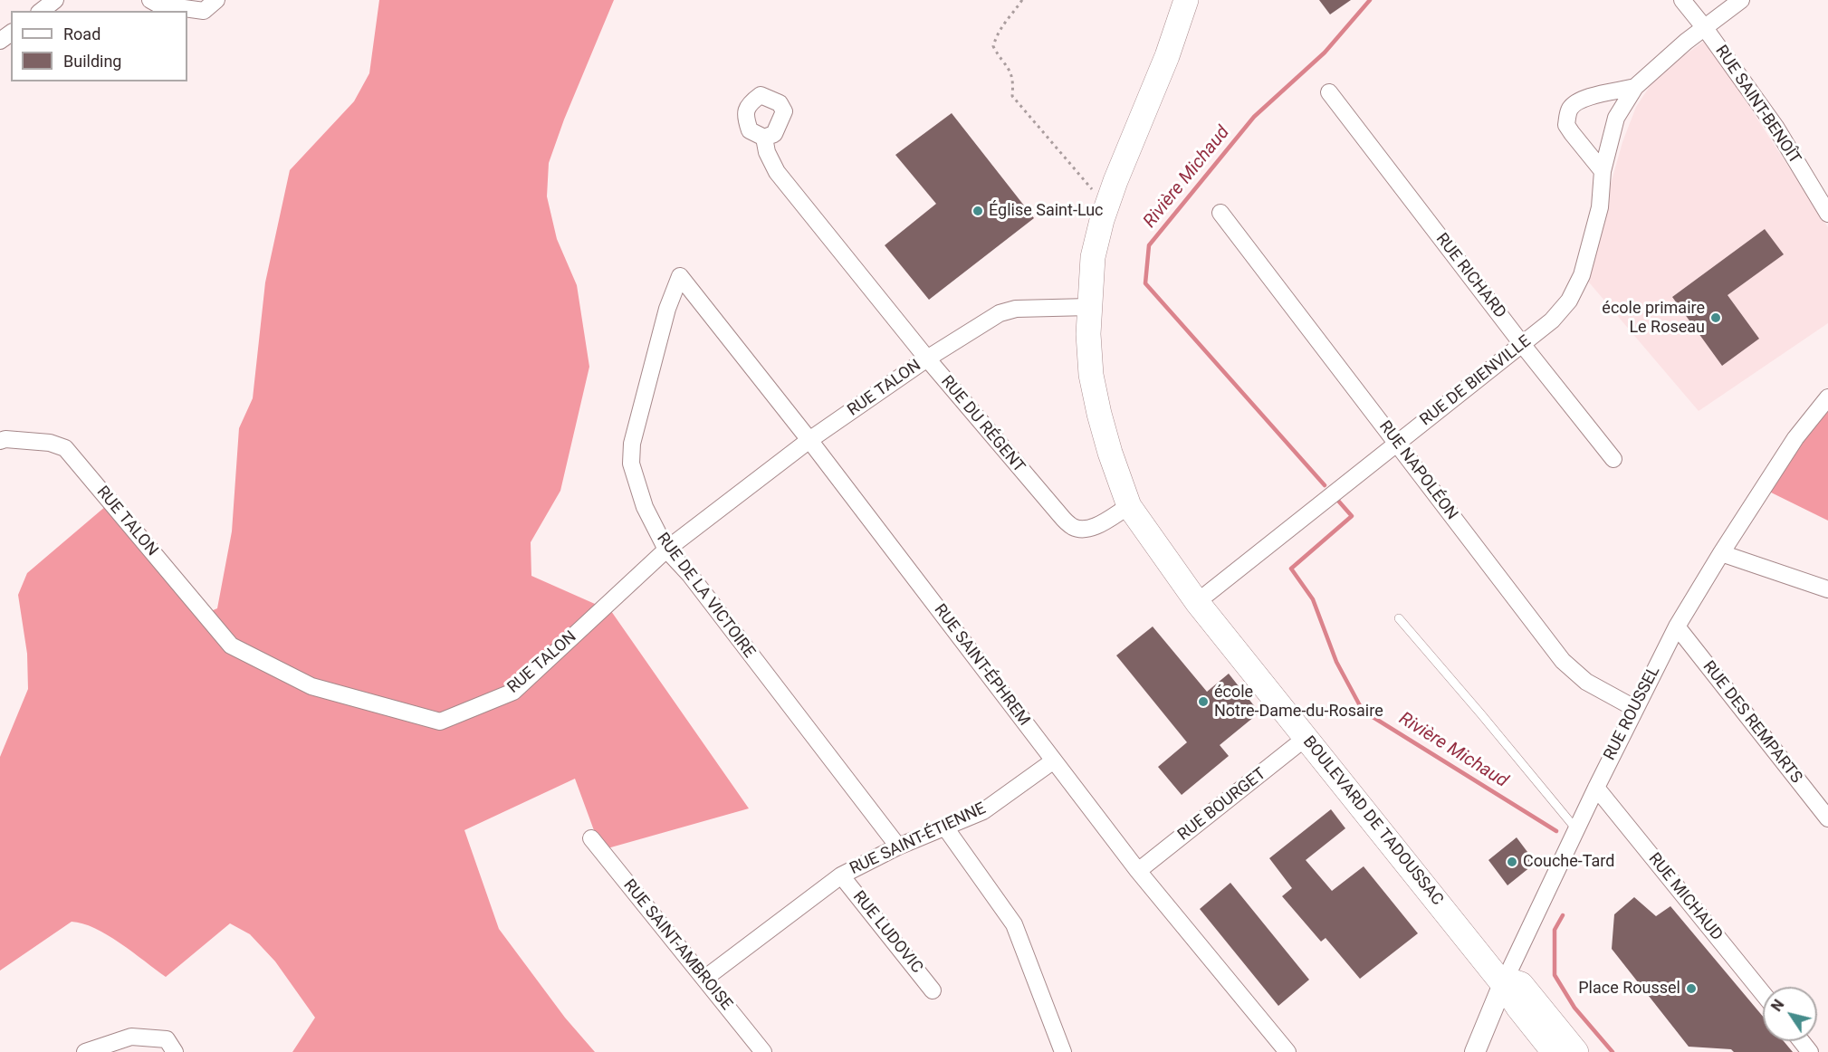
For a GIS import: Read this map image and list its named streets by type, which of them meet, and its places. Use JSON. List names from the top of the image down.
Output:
{
  "streets": {
    "main road": ["BOULEVARD DE TADOUSSAC"],
    "street": [
      "RUE SAINT-BENOÎT",
      "RUE RICHARD",
      "RUE DE BIENVILLE",
      "RUE TALON",
      "RUE DU RÉGENT",
      "RUE NAPOLÉON",
      "RUE DE LA VICTOIRE",
      "RUE SAINT-ÉPHREM",
      "RUE ROUSSEL",
      "RUE DES REMPARTS",
      "RUE BOURGET",
      "RUE SAINT-ÉTIENNE",
      "RUE MICHAUD",
      "RUE LUDOVIC",
      "RUE SAINT-AMBROISE"
    ]
  },
  "crossings": [
    ["RUE SAINT-BENOÎT", "RUE DE BIENVILLE"],
    ["RUE RICHARD", "RUE DE BIENVILLE"],
    ["RUE DE BIENVILLE", "RUE NAPOLÉON"],
    ["RUE DE BIENVILLE", "BOULEVARD DE TADOUSSAC"],
    ["RUE TALON", "RUE DU RÉGENT"],
    ["RUE TALON", "RUE DE LA VICTOIRE"],
    ["RUE TALON", "RUE SAINT-ÉPHREM"],
    ["RUE TALON", "BOULEVARD DE TADOUSSAC"],
    ["RUE DU RÉGENT", "BOULEVARD DE TADOUSSAC"],
    ["RUE NAPOLÉON", "RUE ROUSSEL"],
    ["RUE DE LA VICTOIRE", "RUE SAINT-ÉPHREM"],
    ["RUE DE LA VICTOIRE", "RUE SAINT-ÉTIENNE"],
    ["RUE SAINT-ÉPHREM", "RUE BOURGET"],
    ["RUE SAINT-ÉPHREM", "RUE SAINT-ÉTIENNE"],
    ["RUE ROUSSEL", "RUE DES REMPARTS"],
    ["RUE ROUSSEL", "BOULEVARD DE TADOUSSAC"],
    ["RUE ROUSSEL", "RUE MICHAUD"],
    ["RUE BOURGET", "BOULEVARD DE TADOUSSAC"],
    ["RUE SAINT-ÉTIENNE", "RUE LUDOVIC"],
    ["RUE SAINT-ÉTIENNE", "RUE SAINT-AMBROISE"]
  ],
  "water": ["Rivière Michaud"],
  "places": [
    "Église Saint-Luc",
    "école primaire Le Roseau",
    "école Notre-Dame-du-Rosaire",
    "Couche-Tard",
    "Place Roussel"
  ],
  "legend": ["Road", "Building"],
  "north": "top left"
}
